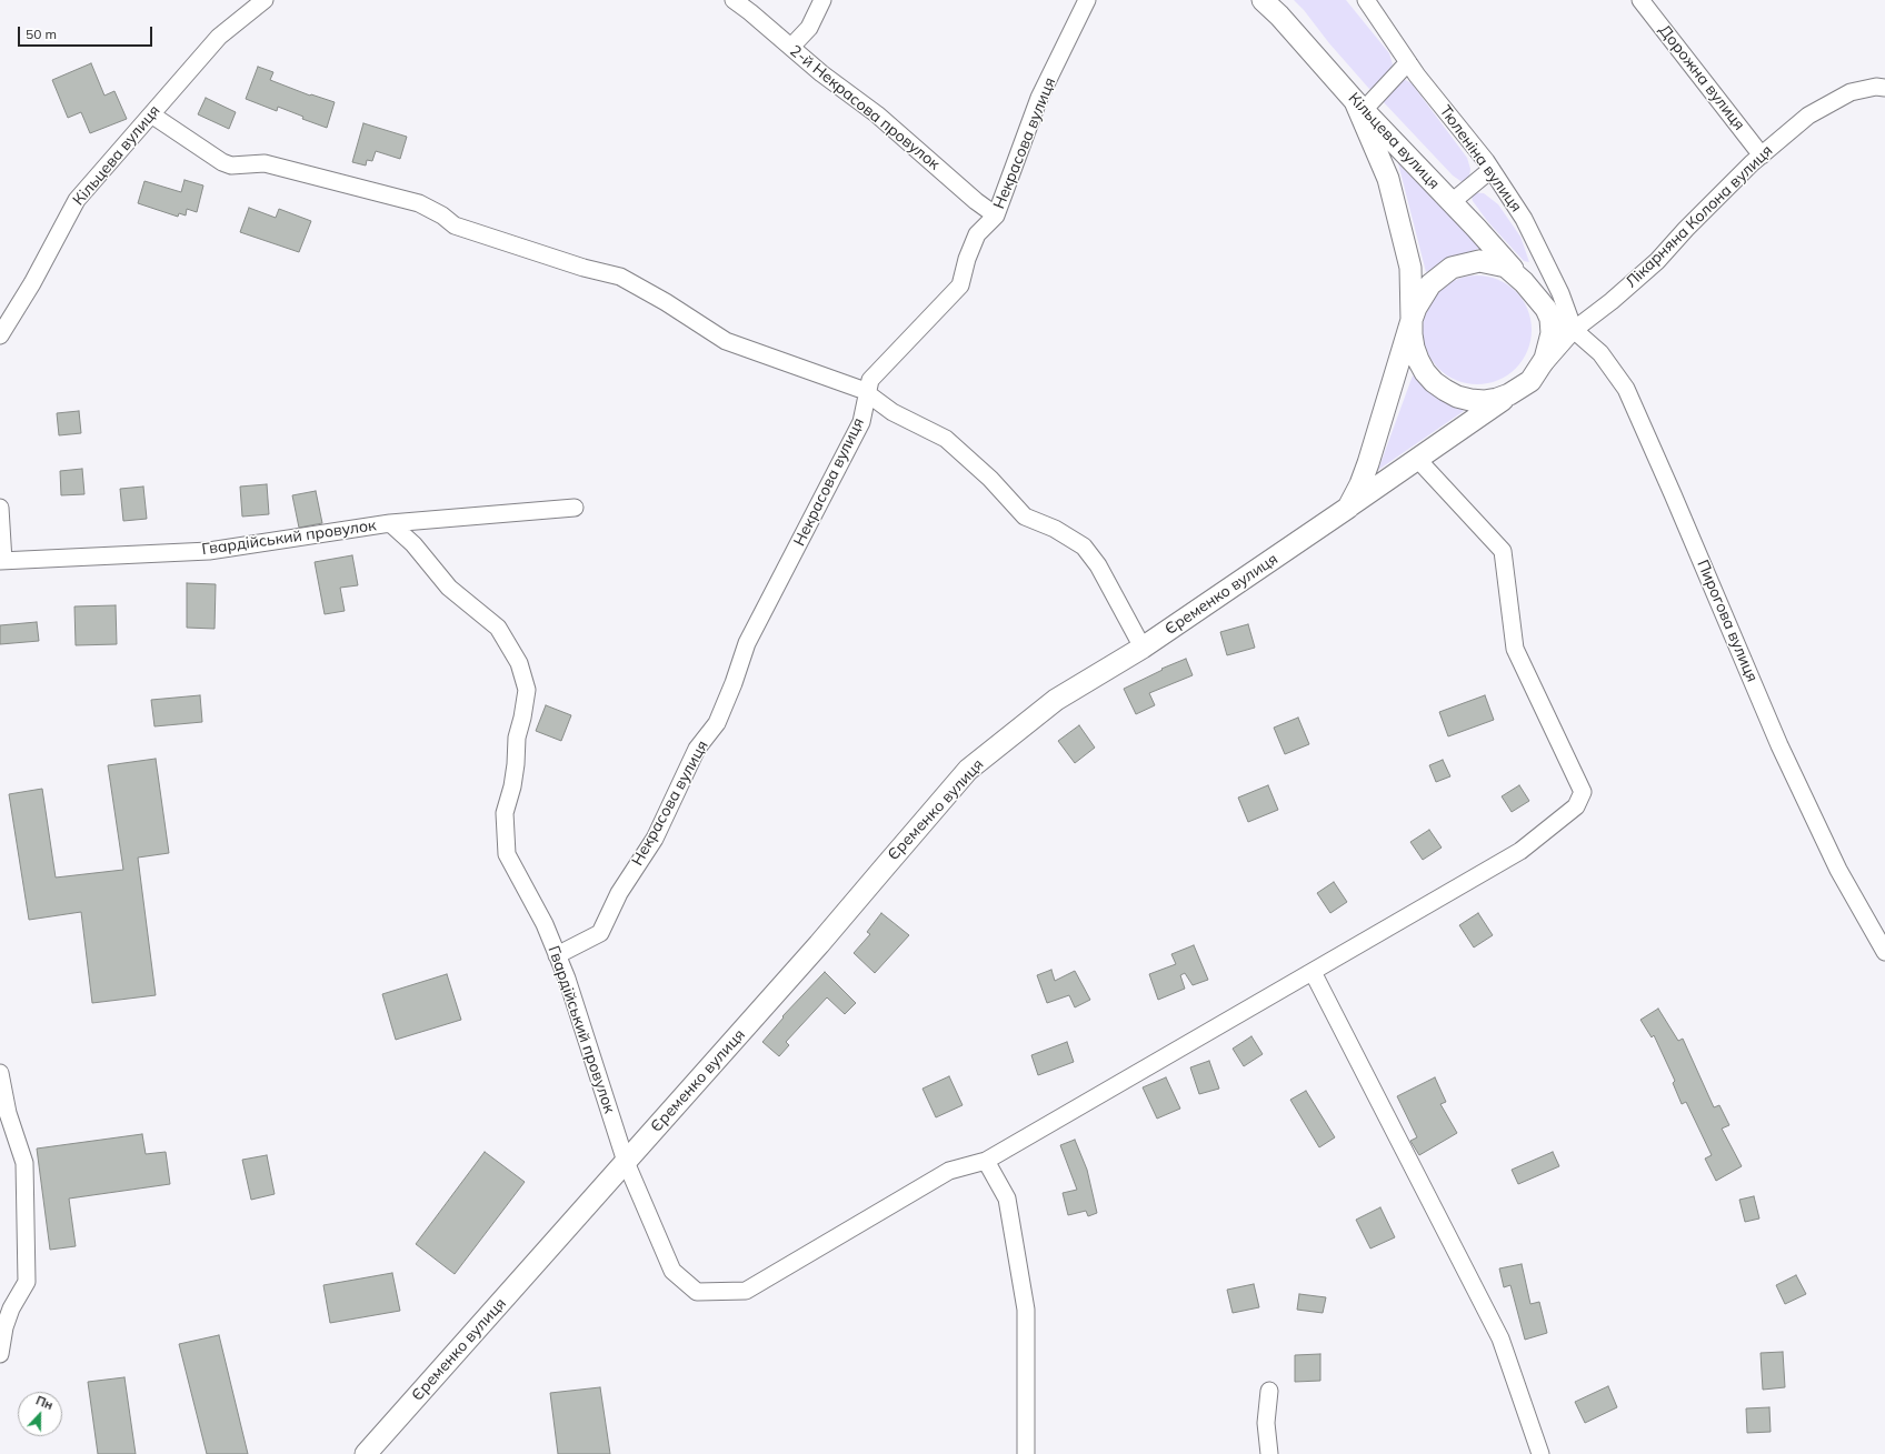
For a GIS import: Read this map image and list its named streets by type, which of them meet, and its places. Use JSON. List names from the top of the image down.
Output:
{
  "streets": {
    "street": [
      "Дорожна вулиця",
      "2-й Некрасова провулок",
      "Кільцева вулиця",
      "Некрасова вулиця",
      "Тюленіна вулиця",
      "Лікарняна Колона вулиця",
      "Гвардійський провулок",
      "Єременко вулиця",
      "Пирогова вулиця"
    ]
  },
  "crossings": [
    ["Дорожна вулиця", "Лікарняна Колона вулиця"],
    ["2-й Некрасова провулок", "Некрасова вулиця"],
    ["Кільцева вулиця", "Лікарняна Колона вулиця"],
    ["Кільцева вулиця", "Єременко вулиця"],
    ["Кільцева вулиця", "Пирогова вулиця"],
    ["Некрасова вулиця", "Гвардійський провулок"],
    ["Тюленіна вулиця", "Лікарняна Колона вулиця"],
    ["Тюленіна вулиця", "Пирогова вулиця"],
    ["Лікарняна Колона вулиця", "Єременко вулиця"],
    ["Лікарняна Колона вулиця", "Пирогова вулиця"],
    ["Гвардійський провулок", "Єременко вулиця"],
    ["Єременко вулиця", "Пирогова вулиця"]
  ],
  "scale_bar": "50 m",
  "north": "top"
}
